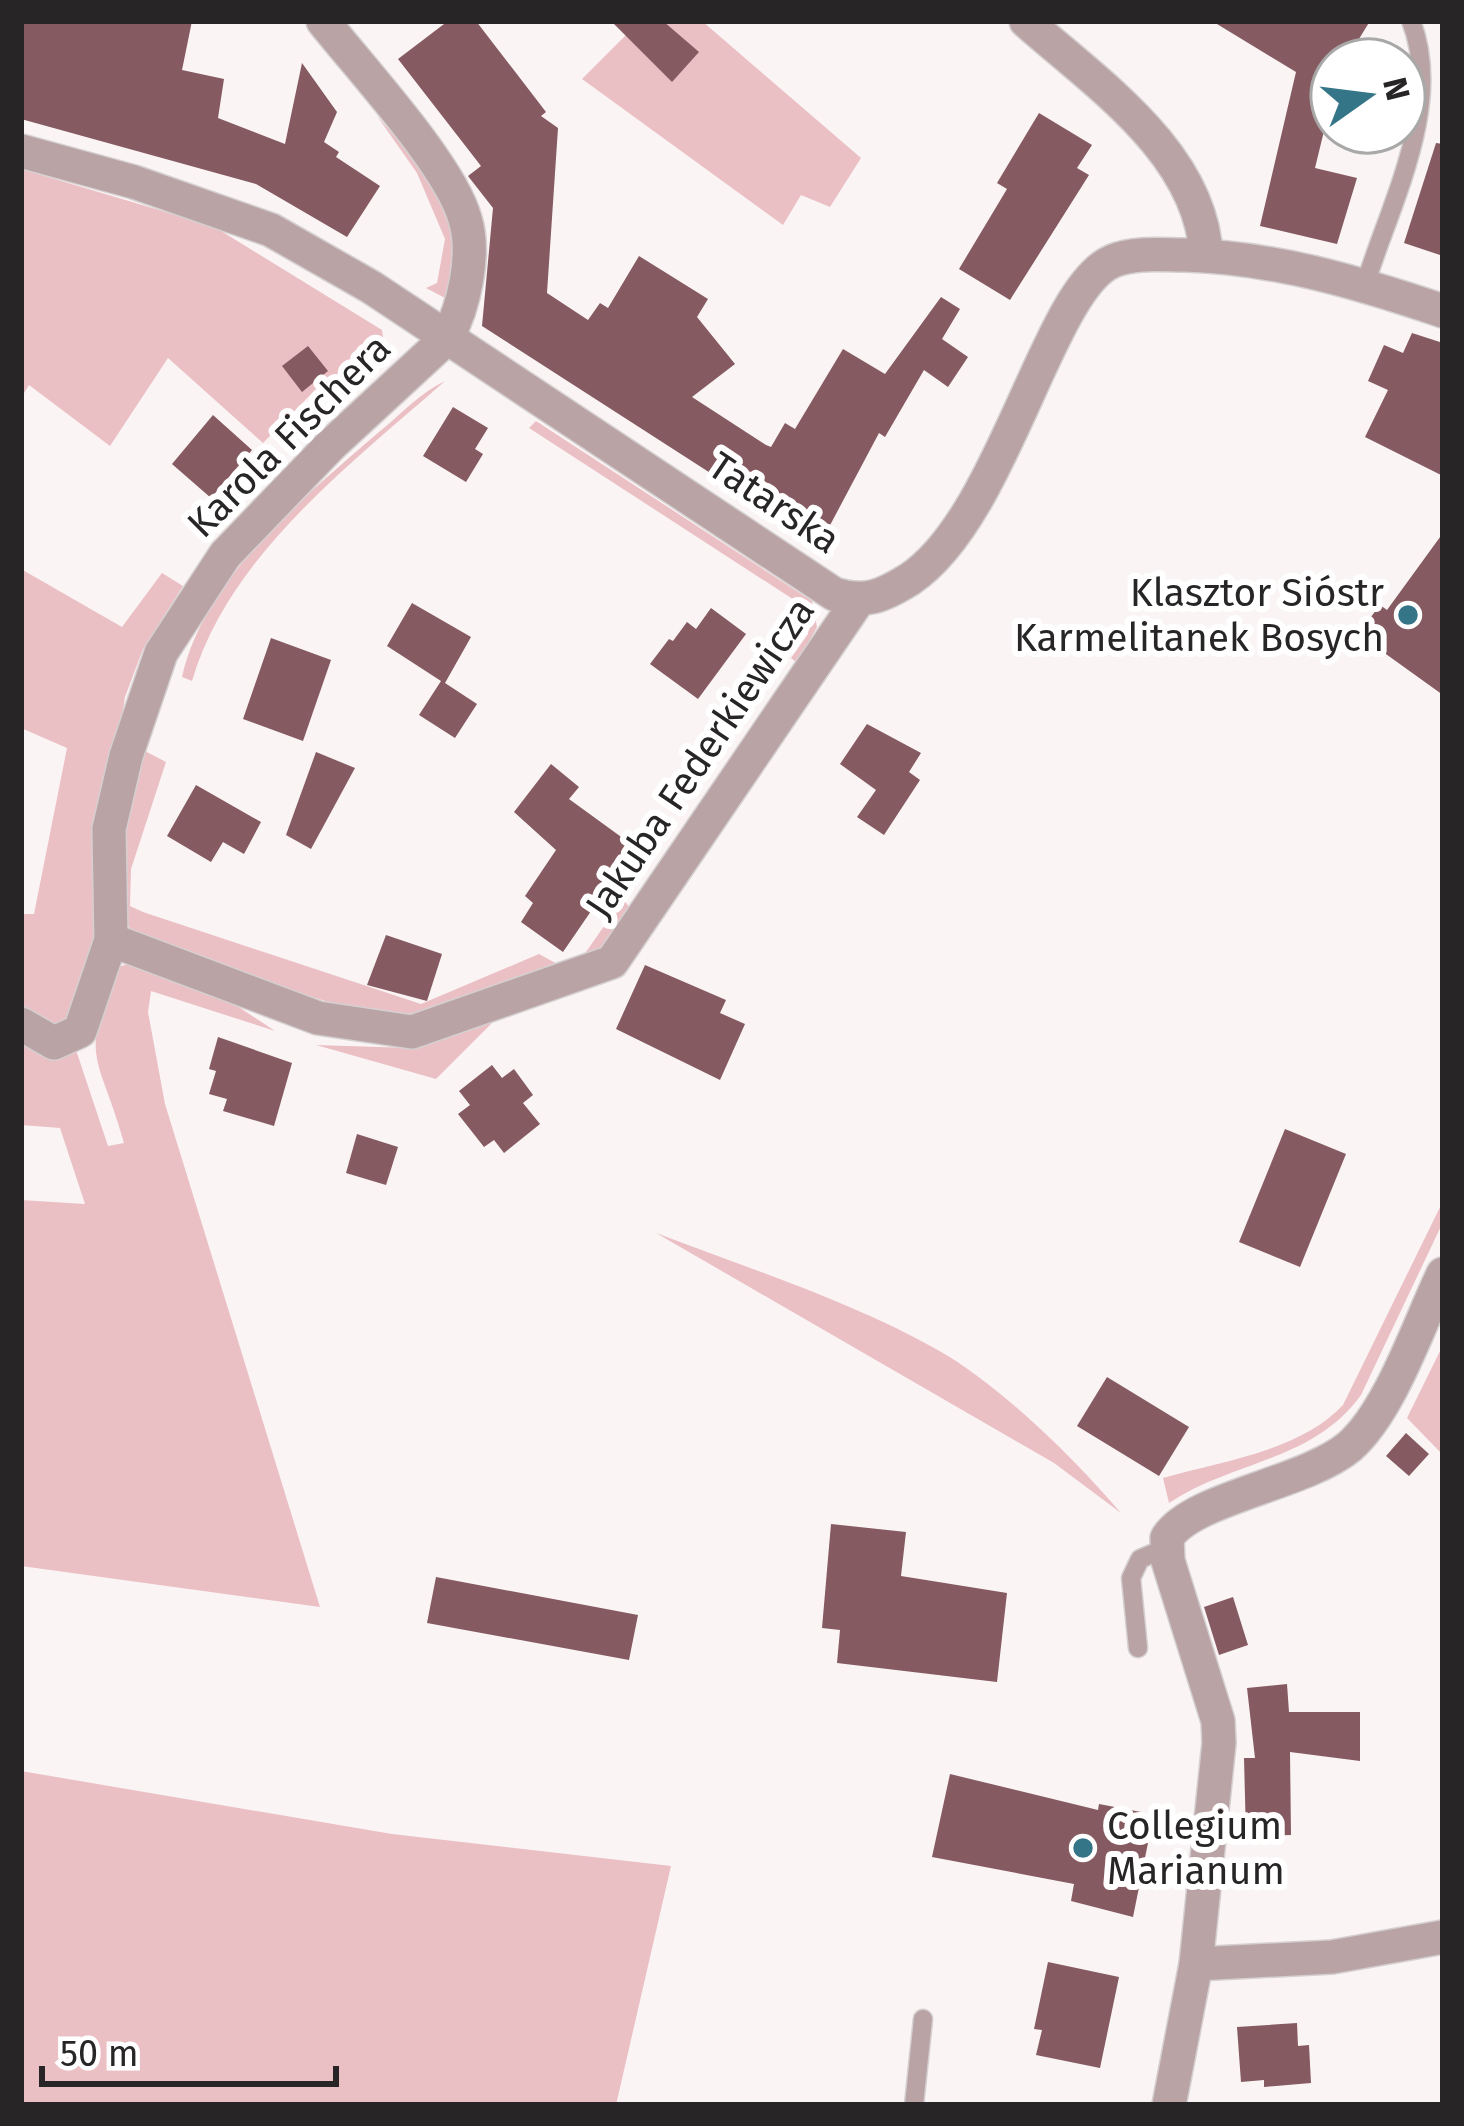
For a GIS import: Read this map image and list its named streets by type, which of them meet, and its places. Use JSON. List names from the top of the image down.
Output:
{
  "streets": {
    "street": ["Karola Fischera", "Tatarska", "Jakuba Federkiewicza"]
  },
  "crossings": [
    ["Karola Fischera", "Tatarska"],
    ["Karola Fischera", "Jakuba Federkiewicza"],
    ["Tatarska", "Jakuba Federkiewicza"]
  ],
  "places": ["Klasztor Sióstr Karmelitanek Bosych", "Collegium Marianum"],
  "scale_bar": "50 m",
  "north": "right"
}
